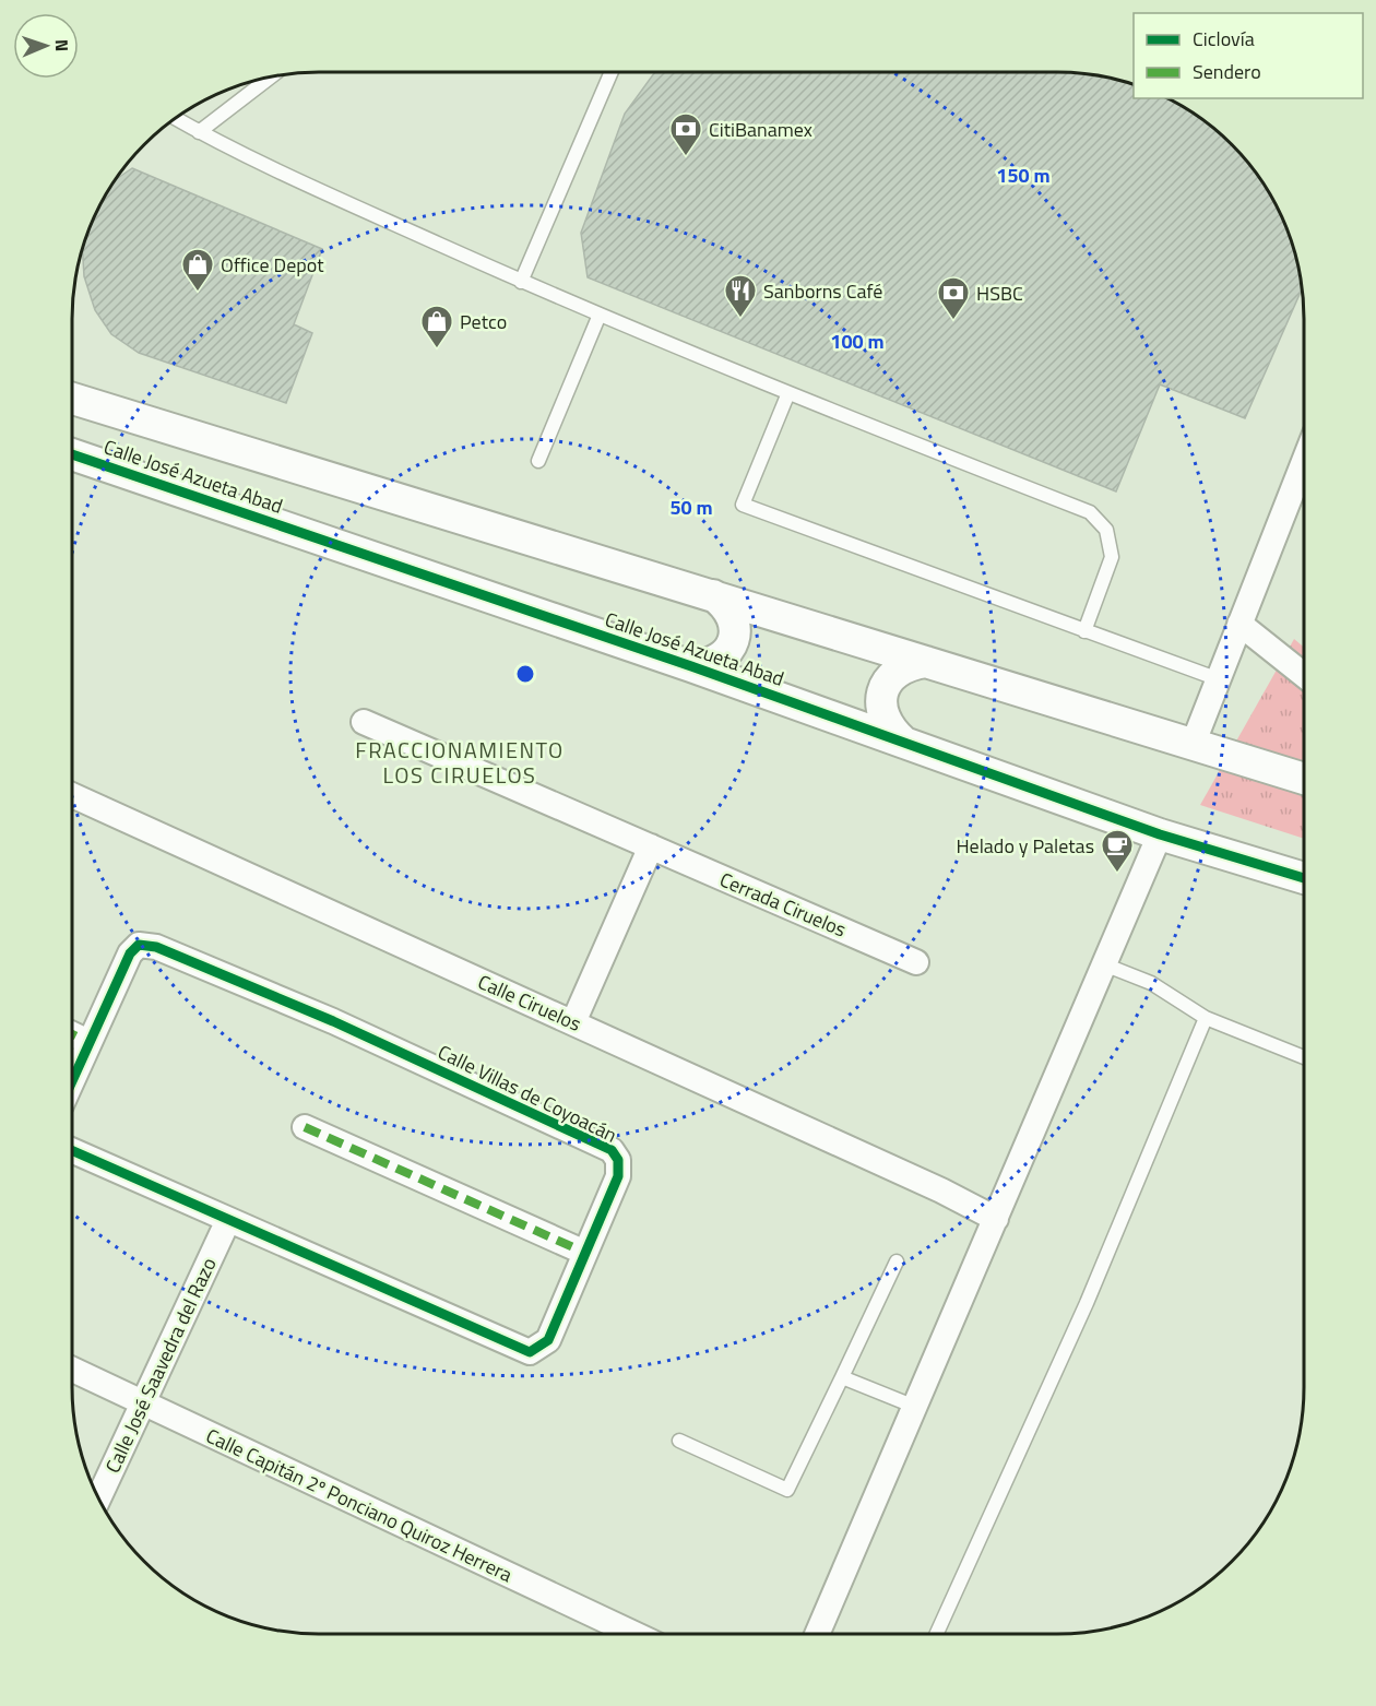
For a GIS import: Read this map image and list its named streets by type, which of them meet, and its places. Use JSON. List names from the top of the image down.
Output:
{
  "streets": {
    "street": [
      "Calle José Azueta Abad",
      "Cerrada Ciruelos",
      "Calle Ciruelos",
      "Calle Villas de Coyoacán",
      "Calle José Saavedra del Razo",
      "Calle Capitán 2º Ponciano Quiroz Herrera"
    ]
  },
  "crossings": [
    ["Calle Villas de Coyoacán", "Calle José Saavedra del Razo"],
    ["Calle José Saavedra del Razo", "Calle Capitán 2º Ponciano Quiroz Herrera"]
  ],
  "districts": ["FRACCIONAMIENTO LOS CIRUELOS"],
  "places": {
    "bank": ["CitiBanamex", "HSBC"],
    "shop": ["Office Depot", "Petco"],
    "restaurant": ["Sanborns Café"],
    "cafe": ["Helado y Paletas"]
  },
  "legend": ["Ciclovía", "Sendero"],
  "north": "right",
  "rings": ["150 m", "100 m", "50 m"]
}
